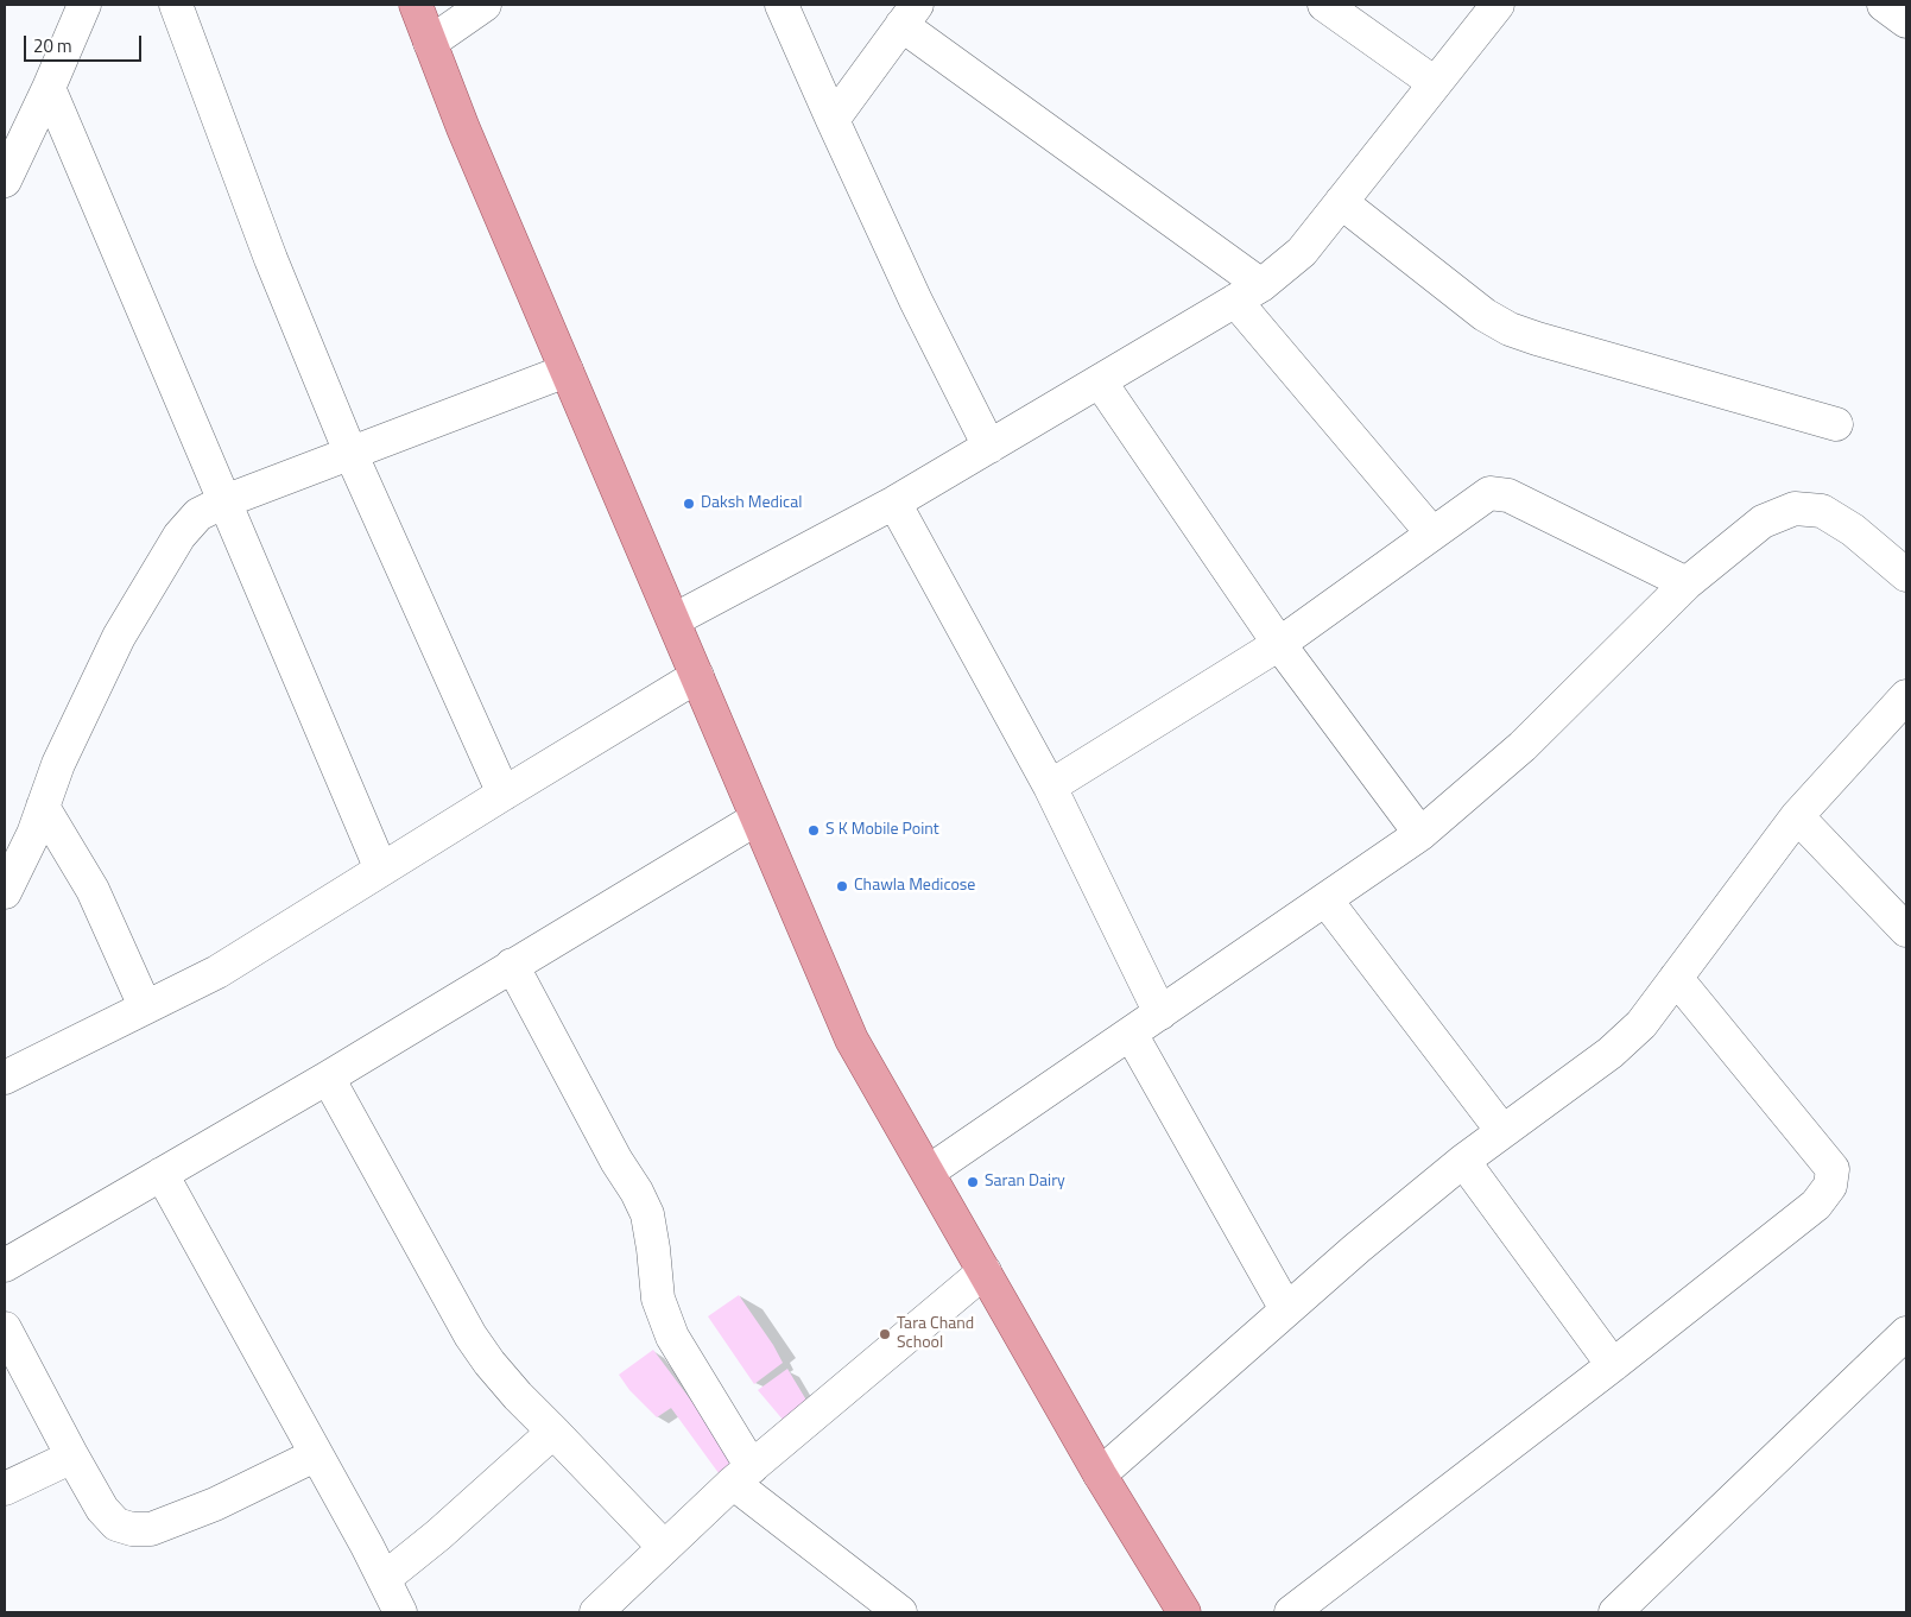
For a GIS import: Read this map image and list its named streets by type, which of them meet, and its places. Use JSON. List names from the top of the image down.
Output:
{
  "places": [
    "Daksh Medical",
    "S K Mobile Point",
    "Chawla Medicose",
    "Saran Dairy",
    "Tara Chand School"
  ],
  "scale_bar": "20 m"
}
